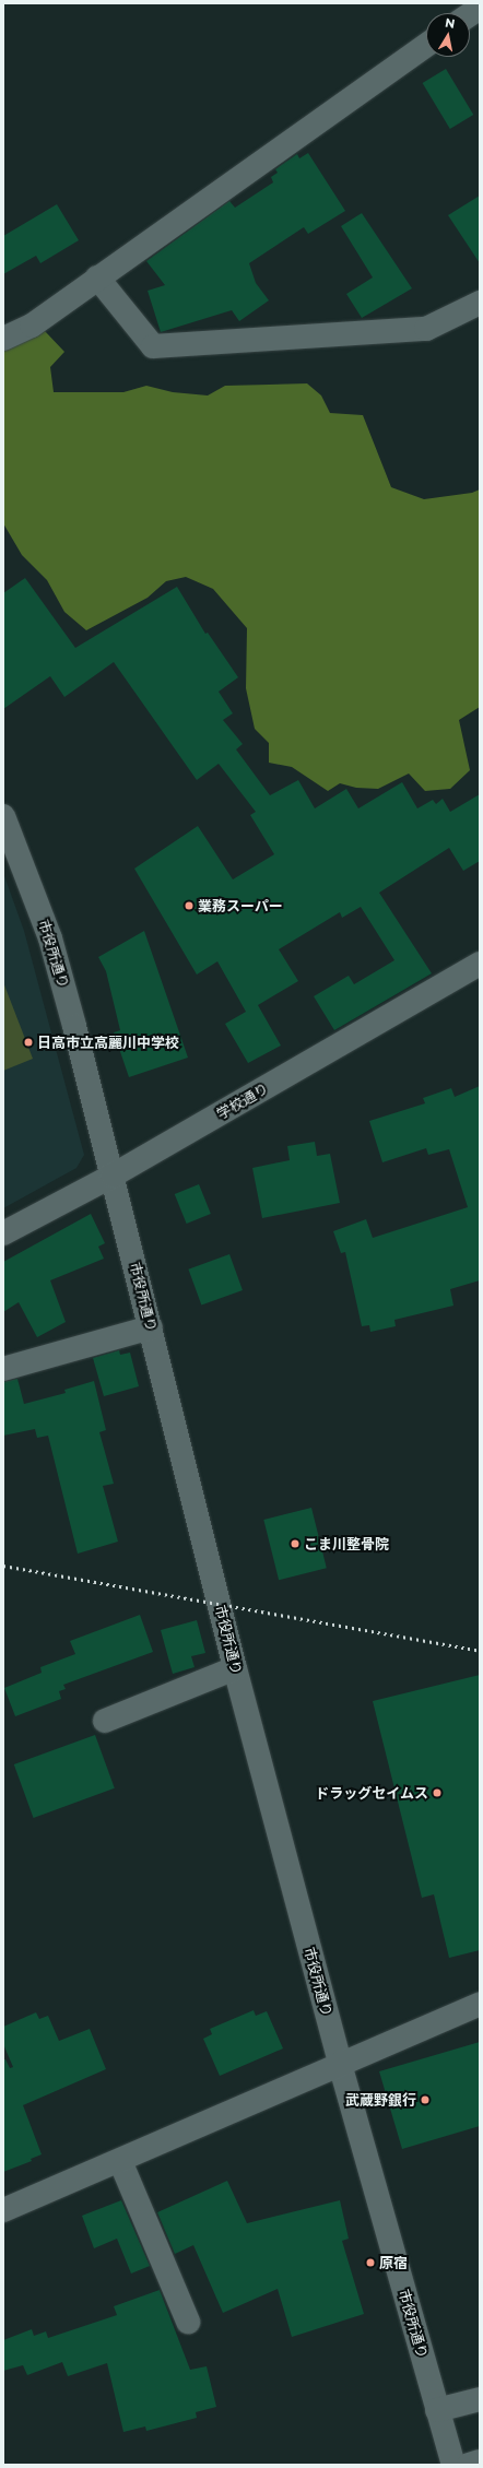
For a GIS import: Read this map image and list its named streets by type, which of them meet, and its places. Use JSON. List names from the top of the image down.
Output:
{
  "streets": {
    "street": ["市役所通り", "学校通り"]
  },
  "crossings": [
    ["市役所通り", "学校通り"]
  ],
  "places": [
    "業務スーパー",
    "日高市立高麗川中学校",
    "こま川整骨院",
    "ドラッグセイムス",
    "武蔵野銀行",
    "原宿"
  ],
  "north": "top"
}
